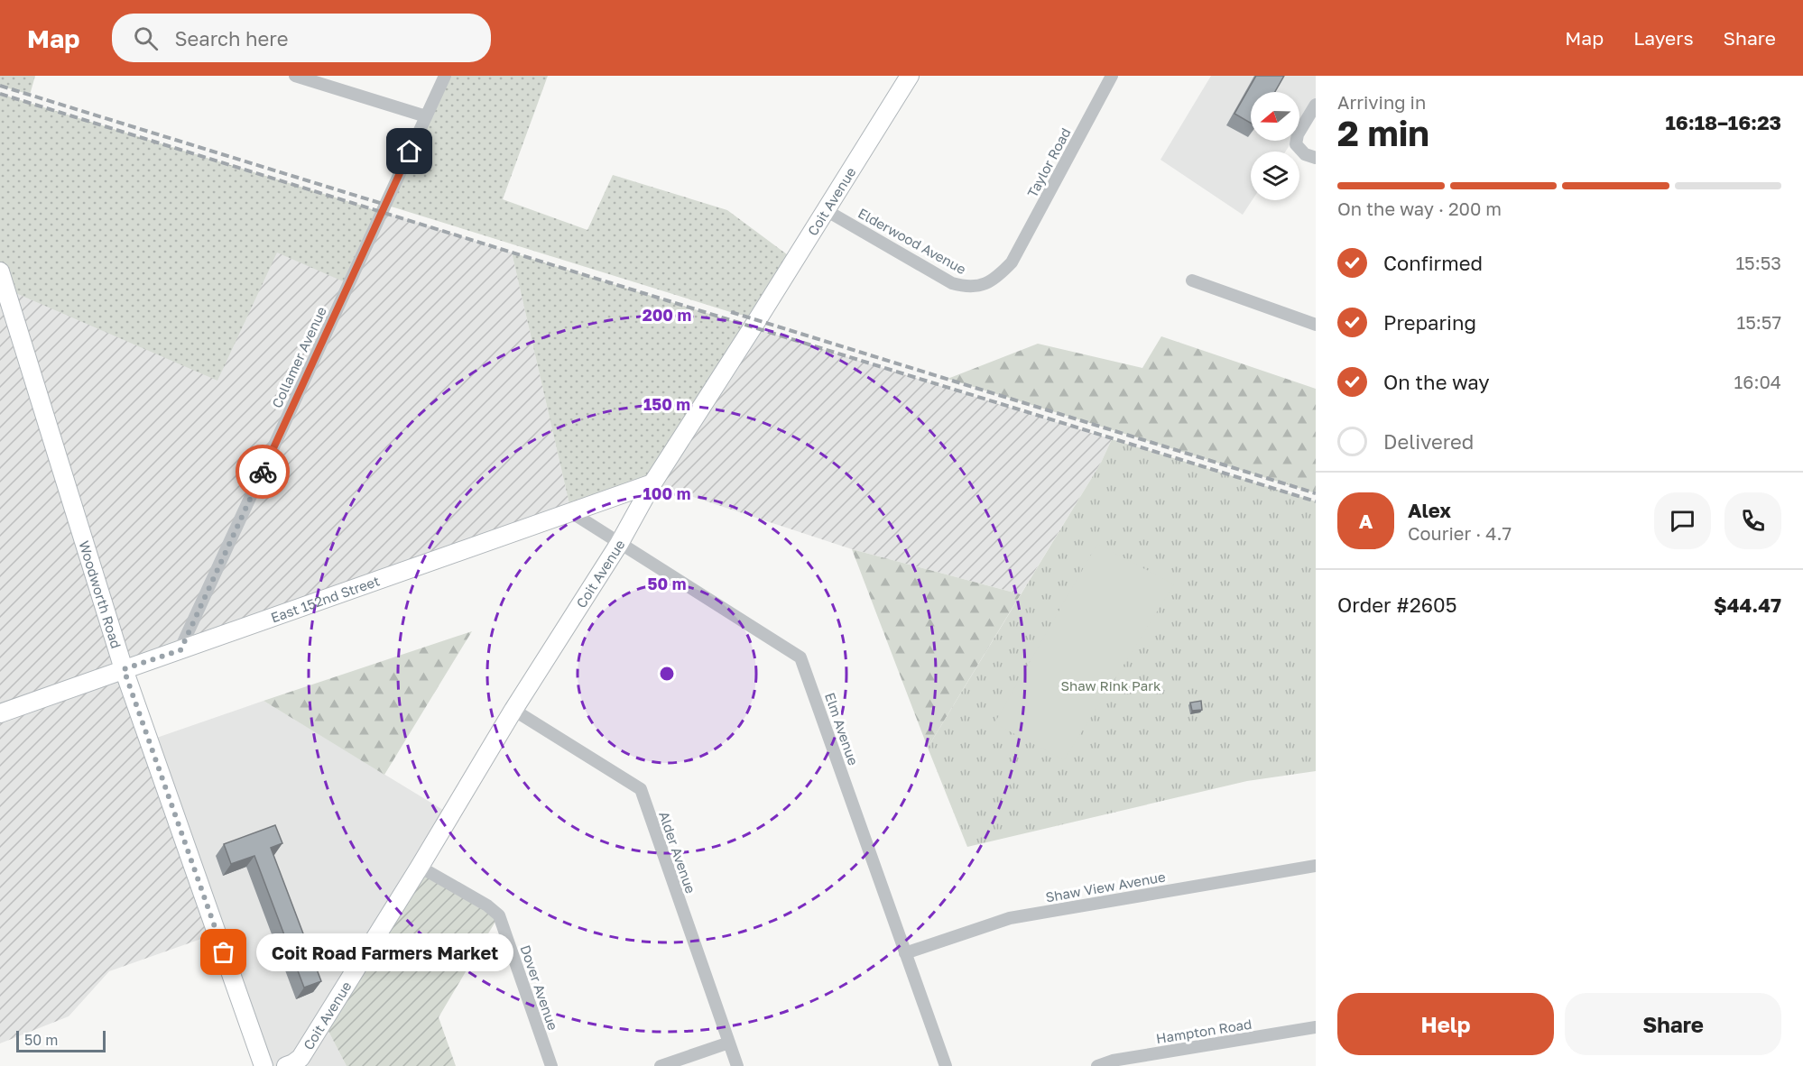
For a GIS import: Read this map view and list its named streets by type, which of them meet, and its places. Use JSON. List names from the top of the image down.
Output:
{
  "streets": {
    "street": [
      "Taylor Road",
      "Coit Avenue",
      "Elderwood Avenue",
      "Collamer Avenue",
      "Woodworth Road",
      "East 152nd Street",
      "Elm Avenue",
      "Alder Avenue",
      "Shaw View Avenue",
      "Dover Avenue",
      "Hampton Road"
    ]
  },
  "crossings": [
    ["Taylor Road", "Elderwood Avenue"],
    ["Coit Avenue", "Elderwood Avenue"],
    ["Coit Avenue", "East 152nd Street"],
    ["Coit Avenue", "Elm Avenue"],
    ["Coit Avenue", "Alder Avenue"],
    ["Coit Avenue", "Dover Avenue"],
    ["Collamer Avenue", "East 152nd Street"],
    ["Woodworth Road", "East 152nd Street"],
    ["East 152nd Street", "Elm Avenue"],
    ["Elm Avenue", "Shaw View Avenue"]
  ],
  "parks": ["Shaw Rink Park"],
  "places": ["Coit Road Farmers Market"],
  "scale_bar": "50 m",
  "north": "left",
  "page": {
    "header": "Map",
    "search": "Search here",
    "nav": ["Map", "Layers", "Share"],
    "heading": ["2 min", "Arriving in", "16:18–16:23"],
    "panel": [
      "Alex",
      "Courier · 4.7",
      "Order #2605",
      "$44.47"
    ],
    "bar": "On the way · 200 m",
    "list": [
      ["Confirmed", "15:53"],
      ["Preparing", "15:57"],
      ["On the way", "16:04"],
      "Delivered"
    ],
    "round": "A",
    "bubble": "Coit Road Farmers Market",
    "buttons": ["Help", "Share"],
    "scale": "50 m"
  },
  "rings": [
    "200 m",
    "150 m",
    "100 m",
    "50 m"
  ]
}
